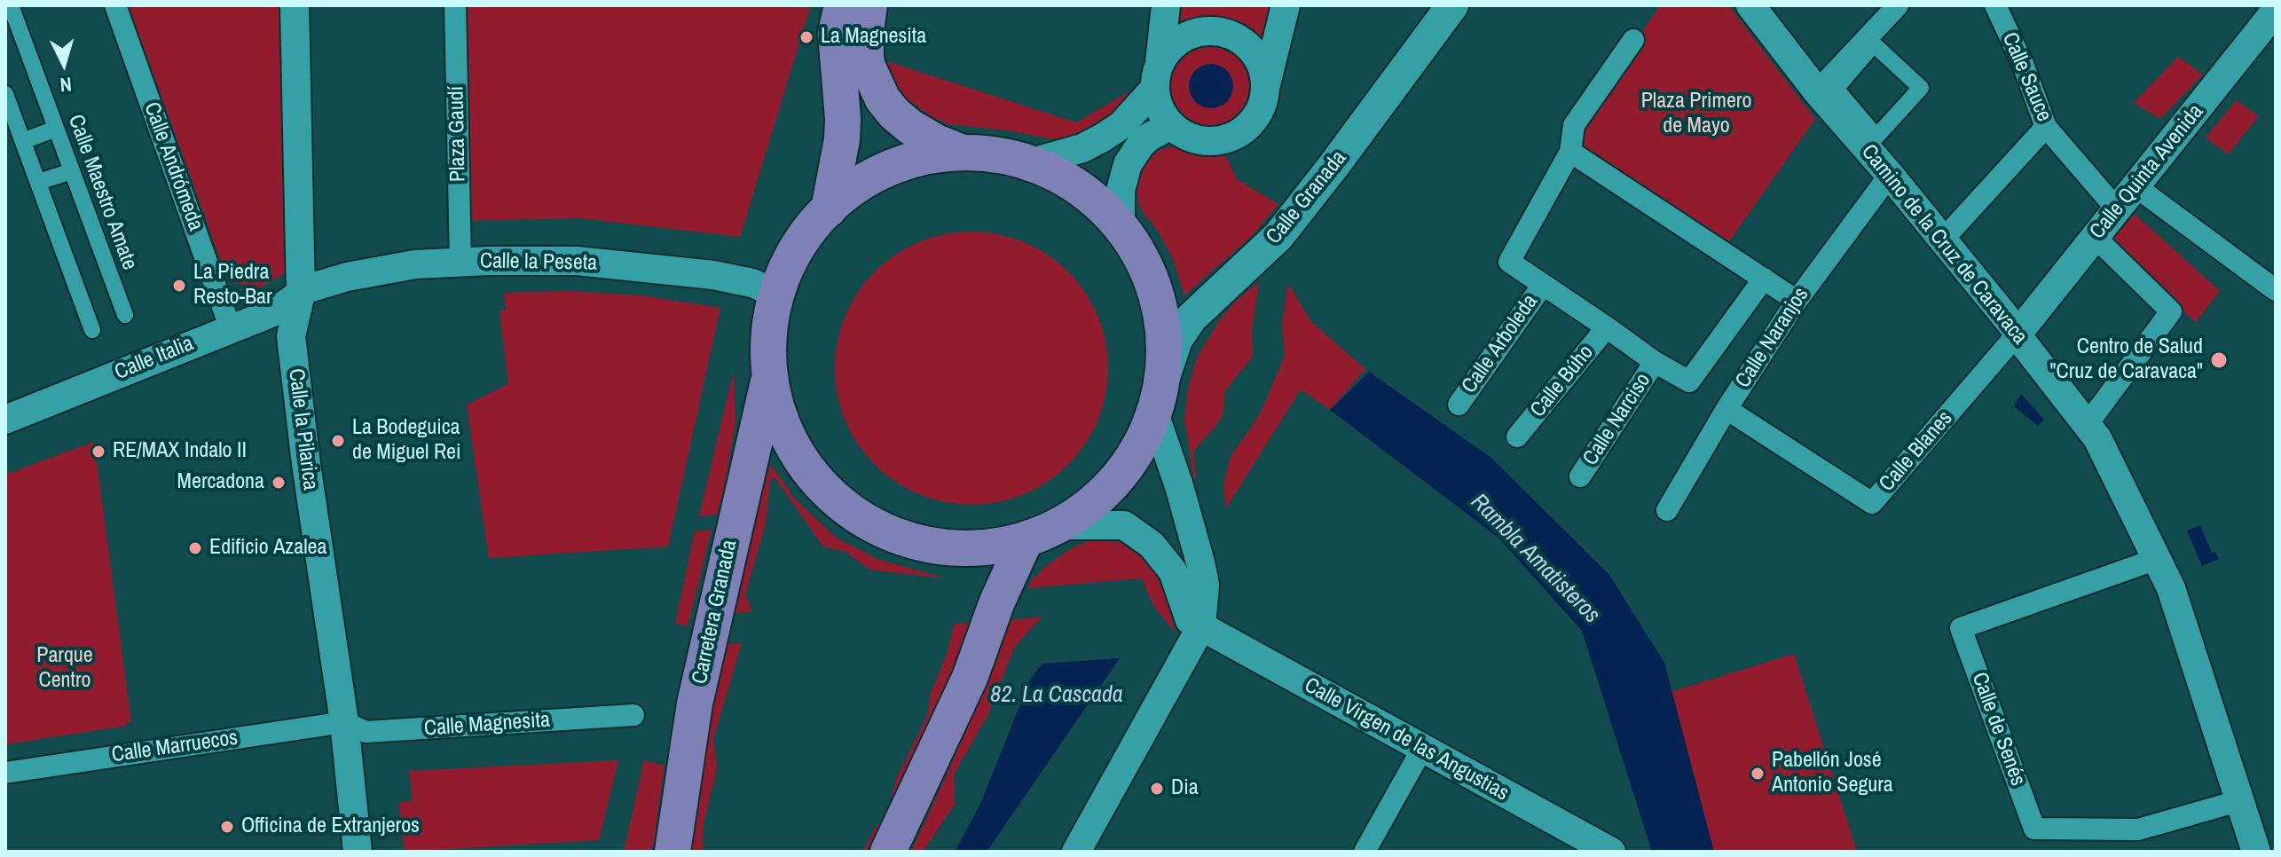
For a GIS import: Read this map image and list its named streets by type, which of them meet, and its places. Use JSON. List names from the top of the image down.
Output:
{
  "streets": {
    "main road": ["Calle Granada", "Carretera Granada"],
    "street": [
      "Calle Sauce",
      "Plaza Gaudí",
      "Calle Andrómeda",
      "Calle Quinta Avenida",
      "Calle Maestro Amate",
      "Camino de la Cruz de Caravaca",
      "Calle la Peseta",
      "Calle Naranjos",
      "Calle Arboleda",
      "Calle Italia",
      "Calle Búho",
      "Calle Narciso",
      "Calle la Pilarica",
      "Calle Blanes",
      "Calle Magnesita",
      "Calle de Senés",
      "Calle Virgen de las Angustias",
      "Calle Marruecos"
    ]
  },
  "crossings": [
    ["Calle Sauce", "Calle Quinta Avenida"],
    ["Plaza Gaudí", "Calle la Peseta"],
    ["Calle Andrómeda", "Calle Italia"],
    ["Calle Quinta Avenida", "Camino de la Cruz de Caravaca"],
    ["Calle Quinta Avenida", "Calle Blanes"],
    ["Camino de la Cruz de Caravaca", "Calle Naranjos"],
    ["Camino de la Cruz de Caravaca", "Calle Blanes"],
    ["Camino de la Cruz de Caravaca", "Calle de Senés"],
    ["Calle la Peseta", "Calle Italia"],
    ["Calle la Peseta", "Calle la Pilarica"],
    ["Calle Naranjos", "Calle Blanes"],
    ["Calle Italia", "Calle la Pilarica"],
    ["Calle la Pilarica", "Calle Magnesita"],
    ["Calle la Pilarica", "Calle Marruecos"],
    ["Calle Magnesita", "Calle Marruecos"]
  ],
  "water": ["Rambla Amatisteros", "82. La Cascada"],
  "parks": ["Plaza Primero de Mayo", "Parque Centro"],
  "places": [
    "La Magnesita",
    "La Piedra Resto-Bar",
    "Centro de Salud \"Cruz de Caravaca\"",
    "La Bodeguica de Miguel Rei",
    "RE/MAX Indalo II",
    "Mercadona",
    "Edificio Azalea",
    "Pabellón José Antonio Segura",
    "Dia",
    "Officina de Extranjeros"
  ],
  "north": "bottom"
}
